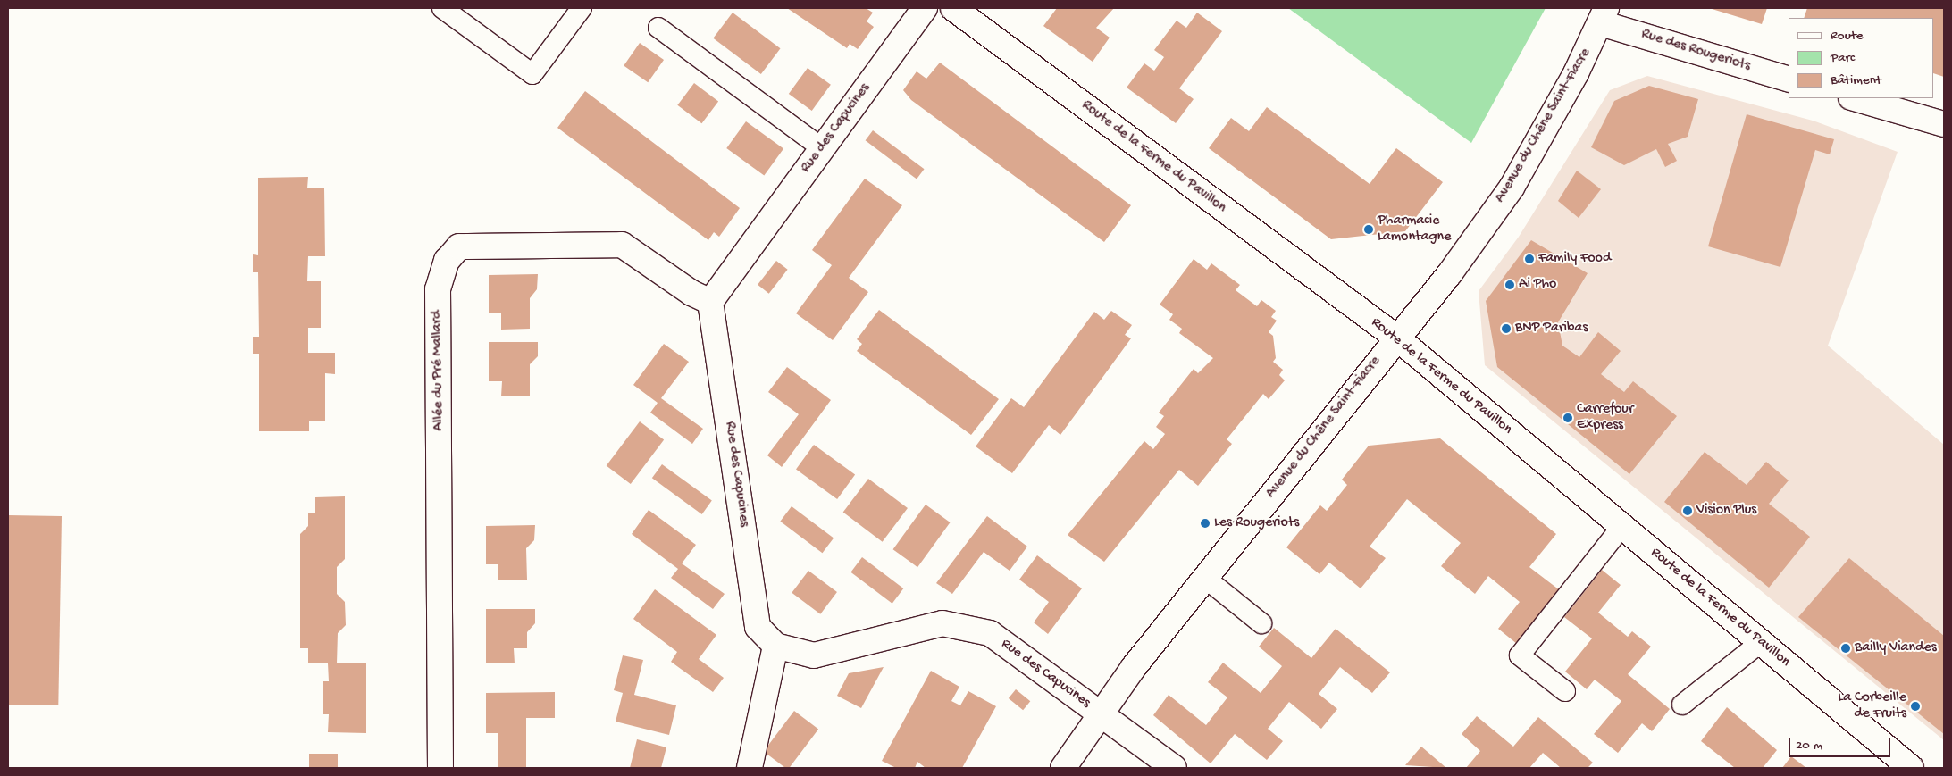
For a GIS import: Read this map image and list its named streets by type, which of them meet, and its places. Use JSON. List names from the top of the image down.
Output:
{
  "streets": {
    "street": [
      "Rue des Rougeriots",
      "Avenue du Chêne Saint-Fiacre",
      "Rue des Capucines",
      "Route de la Ferme du Pavillon",
      "Allée du Pré Mallard"
    ]
  },
  "crossings": [
    ["Rue des Rougeriots", "Avenue du Chêne Saint-Fiacre"],
    ["Avenue du Chêne Saint-Fiacre", "Rue des Capucines"],
    ["Avenue du Chêne Saint-Fiacre", "Route de la Ferme du Pavillon"],
    ["Rue des Capucines", "Allée du Pré Mallard"]
  ],
  "places": [
    "Pharmacie Lamontagne",
    "Family Food",
    "Ai Pho",
    "BNP Paribas",
    "Carrefour Express",
    "Vision Plus",
    "Les Rougeriots",
    "Bailly Viandes",
    "La Corbeille de Fruits"
  ],
  "legend": ["Route", "Parc", "Bâtiment"],
  "scale_bar": "20 m"
}
